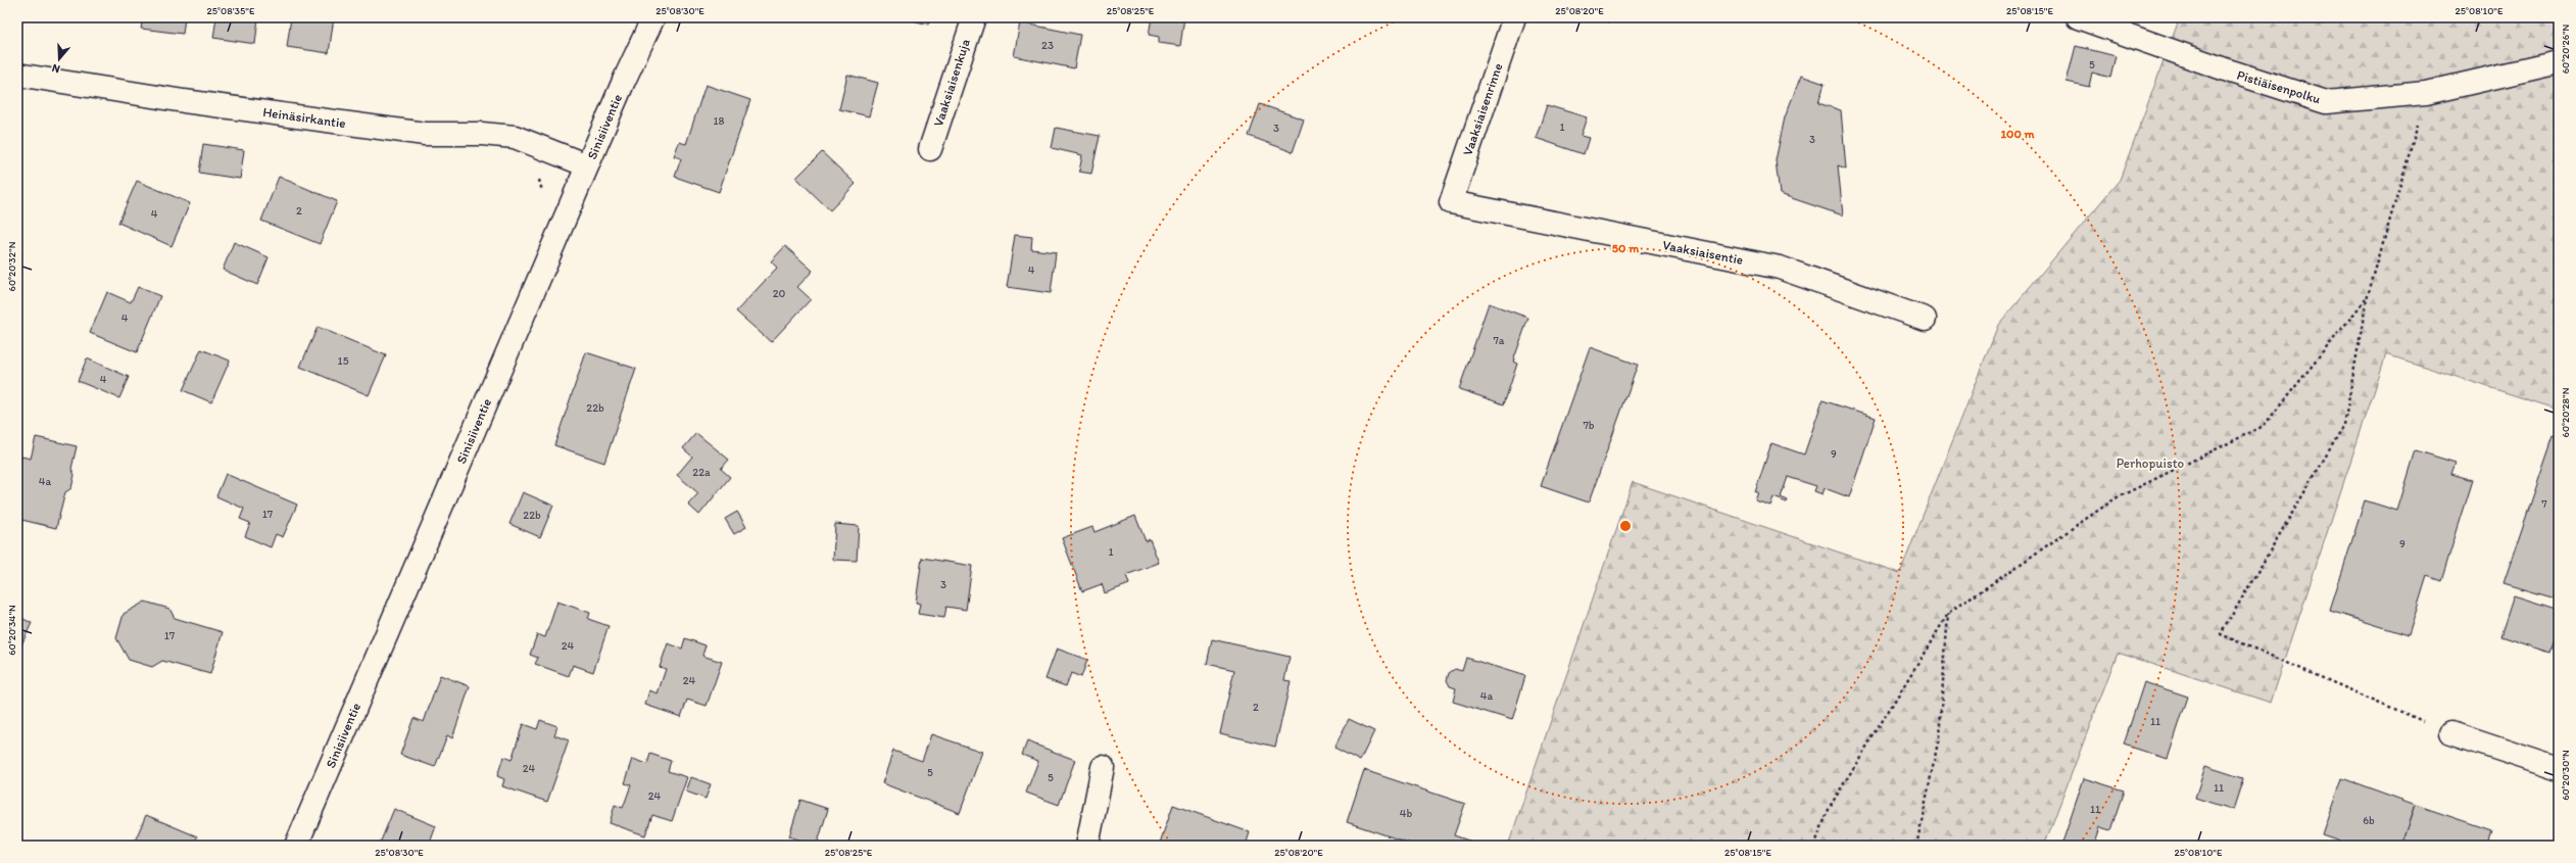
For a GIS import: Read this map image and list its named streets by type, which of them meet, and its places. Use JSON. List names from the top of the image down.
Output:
{
  "streets": {
    "street": [
      "Vaaksiaisenkuja",
      "Pistiäisenpolku",
      "Vaaksiaisenrinne",
      "Heinäsirkantie",
      "Sinisiiventie",
      "Vaaksiaisentie"
    ]
  },
  "crossings": [
    ["Vaaksiaisenrinne", "Vaaksiaisentie"],
    ["Heinäsirkantie", "Sinisiiventie"]
  ],
  "parks": ["Perhopuisto"],
  "house_numbers": [
    "23",
    "5",
    "18",
    "1",
    "3",
    "3",
    "2",
    "4",
    "4",
    "20",
    "4",
    "7a",
    "15",
    "4",
    "22b",
    "7b",
    "9",
    "22a",
    "4a",
    "7",
    "17",
    "22b",
    "9",
    "1",
    "3",
    "17",
    "24",
    "24",
    "4a",
    "2",
    "11",
    "24",
    "5",
    "5",
    "11",
    "24",
    "11",
    "4b",
    "6b"
  ],
  "north": "bottom",
  "coordinates": [
    "25°08'35\"E",
    "25°08'30\"E",
    "25°08'25\"E",
    "25°08'20\"E",
    "25°08'15\"E",
    "25°08'10\"E",
    "60°20'26\"N",
    "60°20'32\"N",
    "60°20'28\"N",
    "60°20'34\"N",
    "60°20'30\"N"
  ],
  "rings": ["100 m", "50 m"]
}
